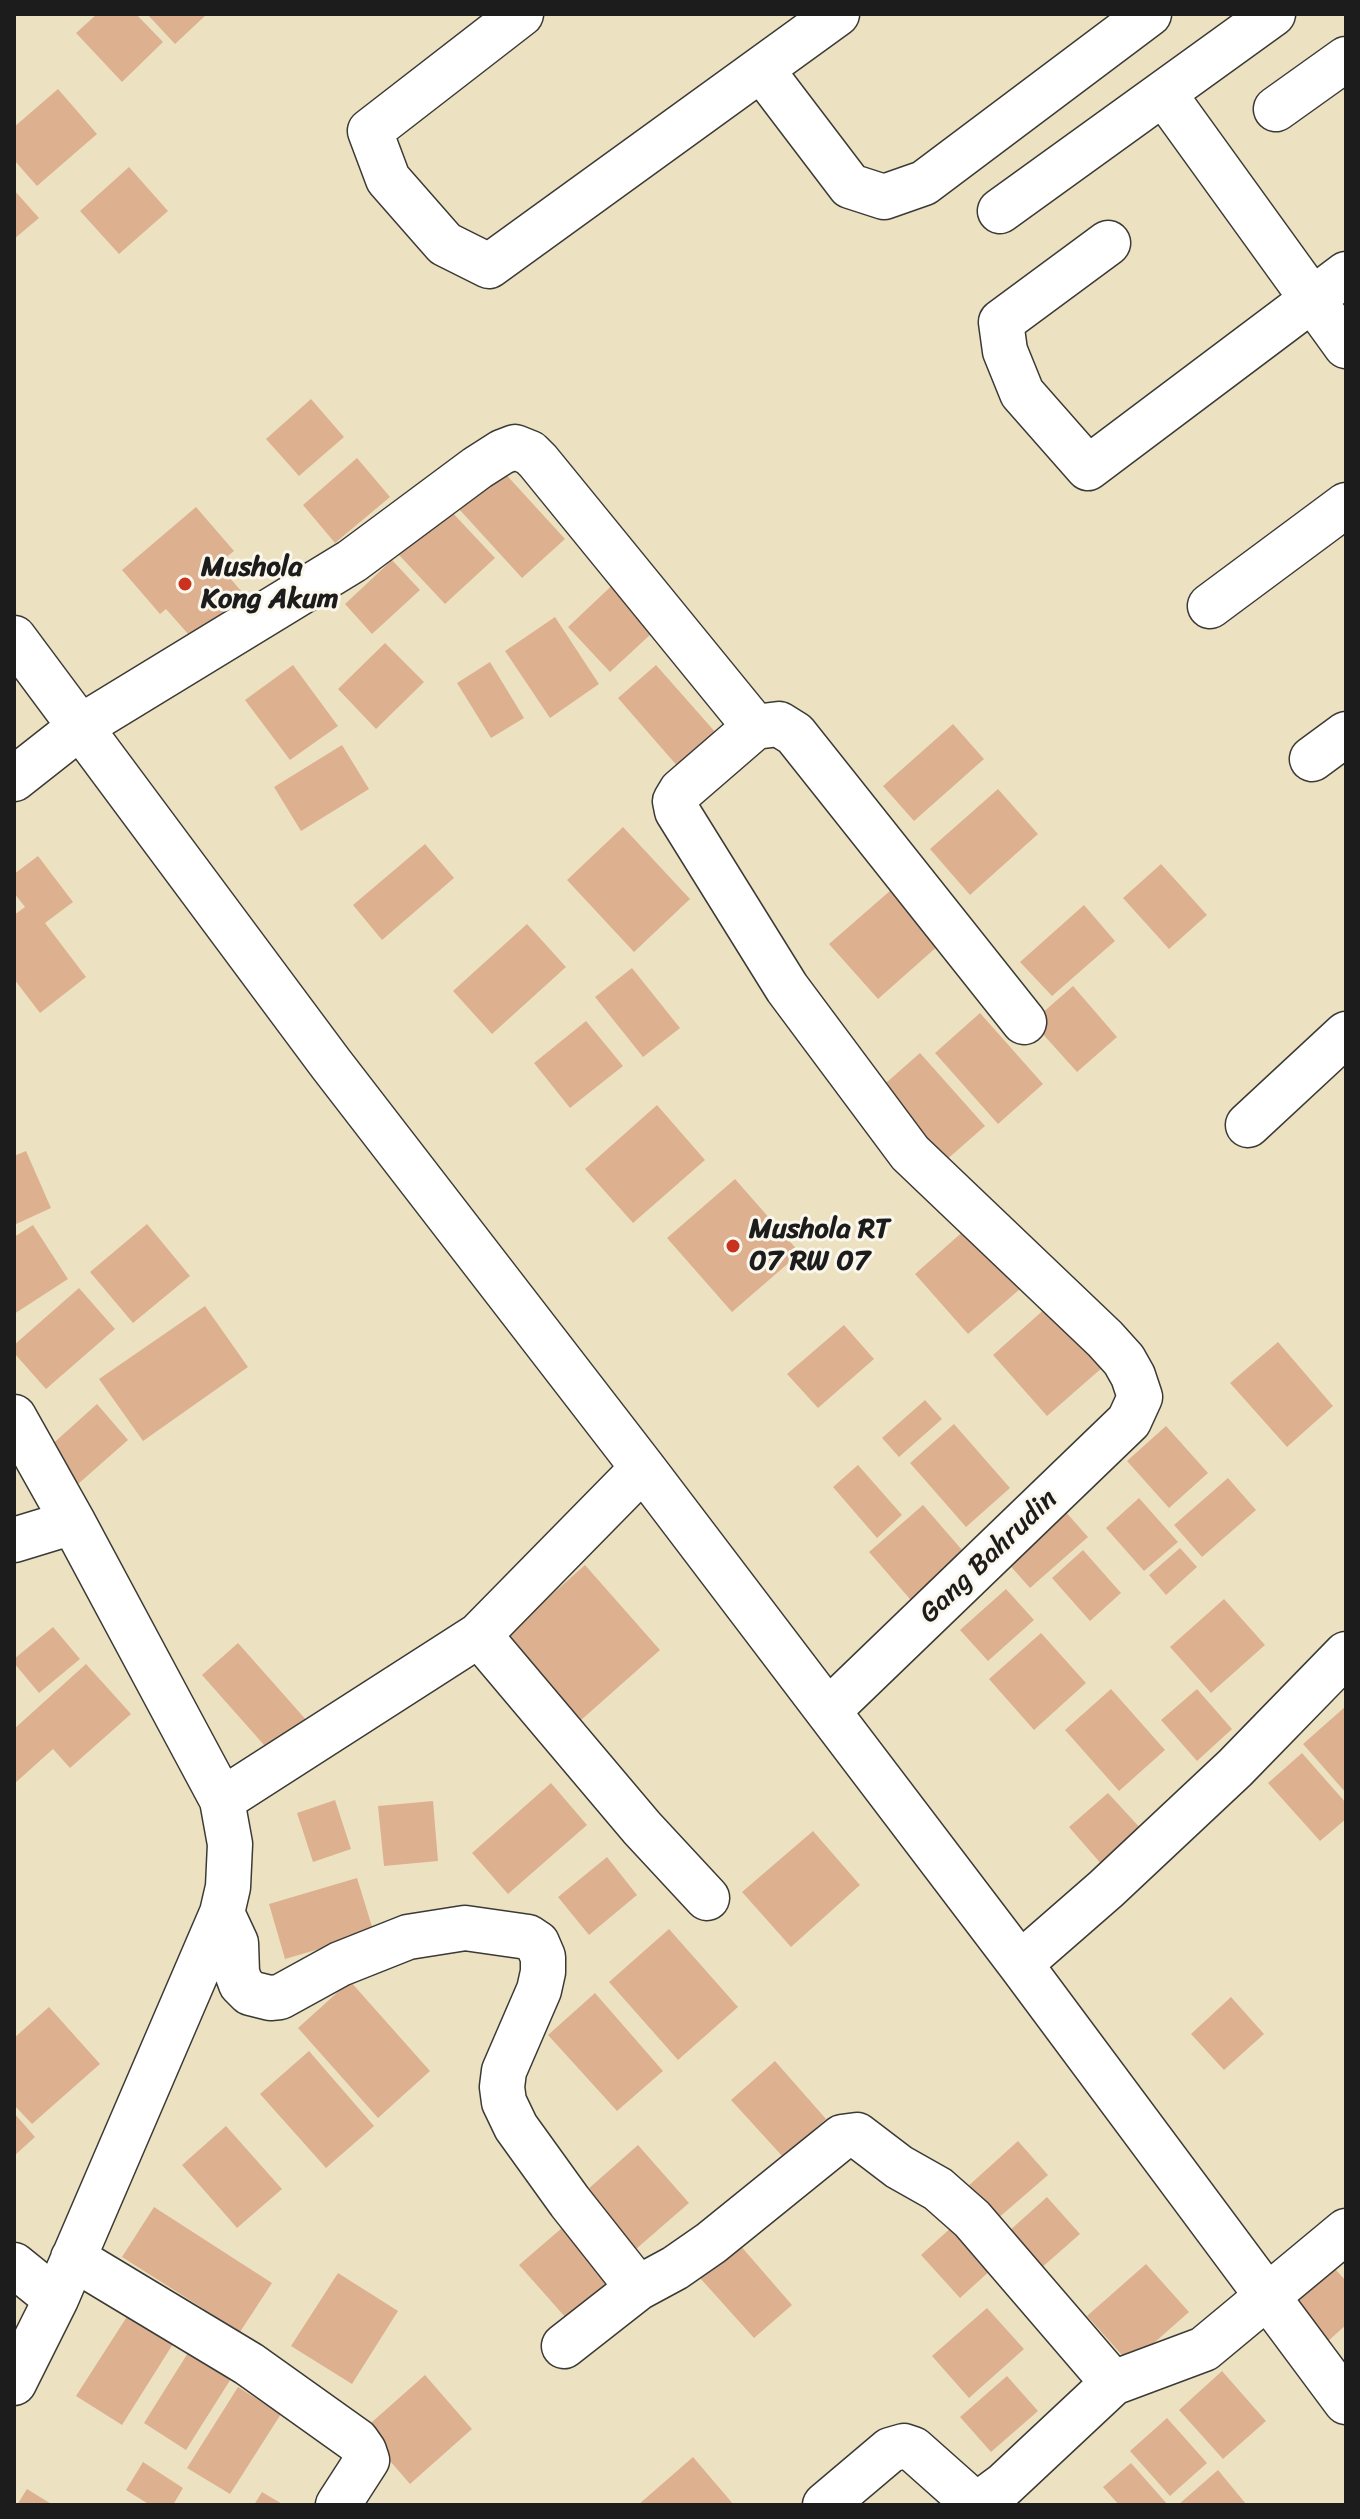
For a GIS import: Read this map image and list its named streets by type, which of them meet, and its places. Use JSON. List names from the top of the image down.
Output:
{
  "streets": {
    "street": ["Gang Bahrudin"]
  },
  "places": ["Mushola Kong Akum", "Mushola RT 07 RW 07"]
}
